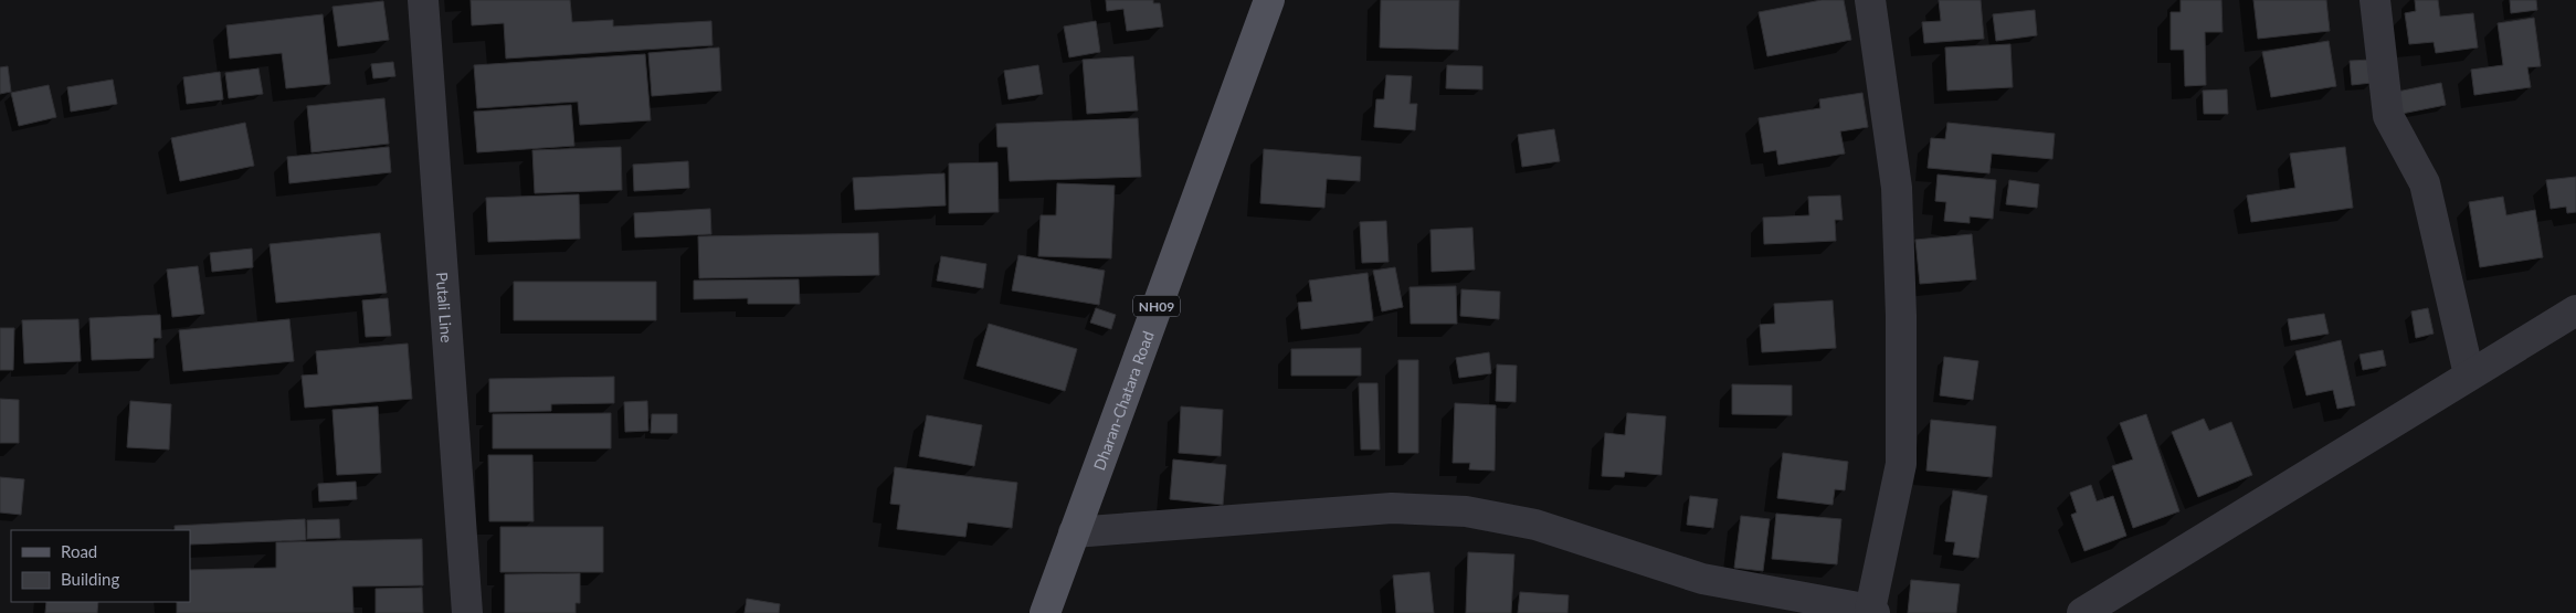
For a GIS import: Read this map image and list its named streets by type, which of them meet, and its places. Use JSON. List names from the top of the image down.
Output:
{
  "streets": {
    "main road": ["NH09", "Dharan-Chatara Road"],
    "street": ["Putali Line"]
  },
  "legend": ["Road", "Building"]
}
